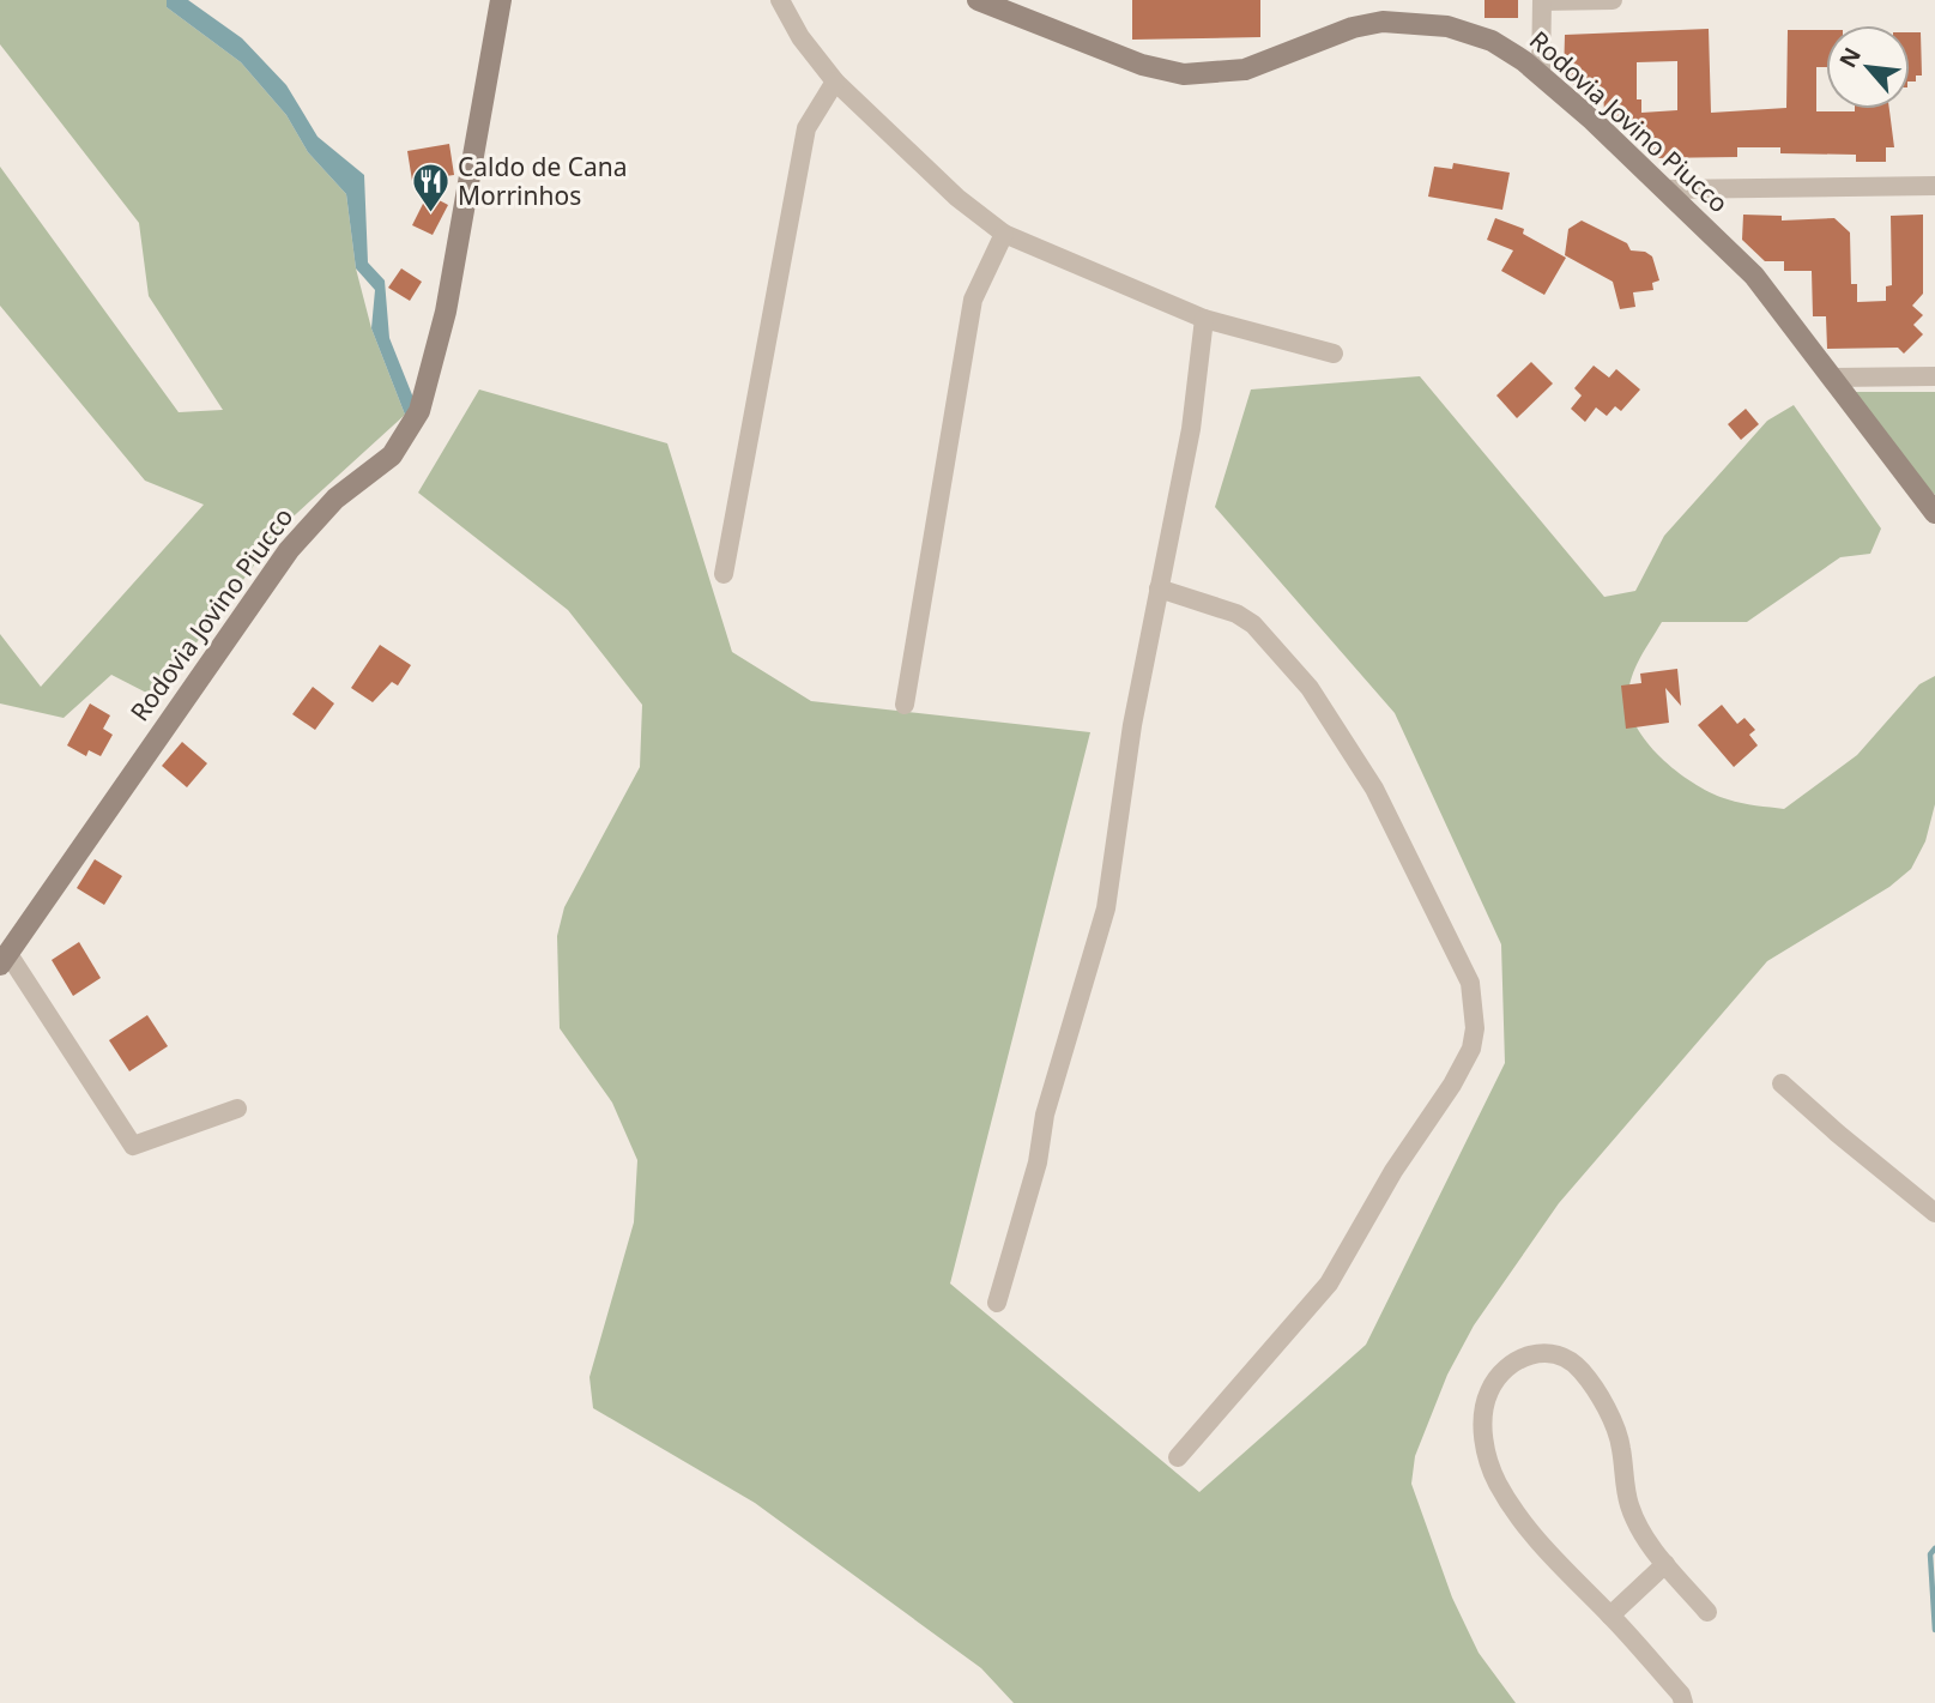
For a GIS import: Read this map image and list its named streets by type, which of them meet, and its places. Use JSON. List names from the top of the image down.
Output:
{
  "streets": {
    "main road": ["Rodovia Jovino Piucco"]
  },
  "places": {
    "restaurant": ["Caldo de Cana Morrinhos"]
  },
  "north": "top left"
}
